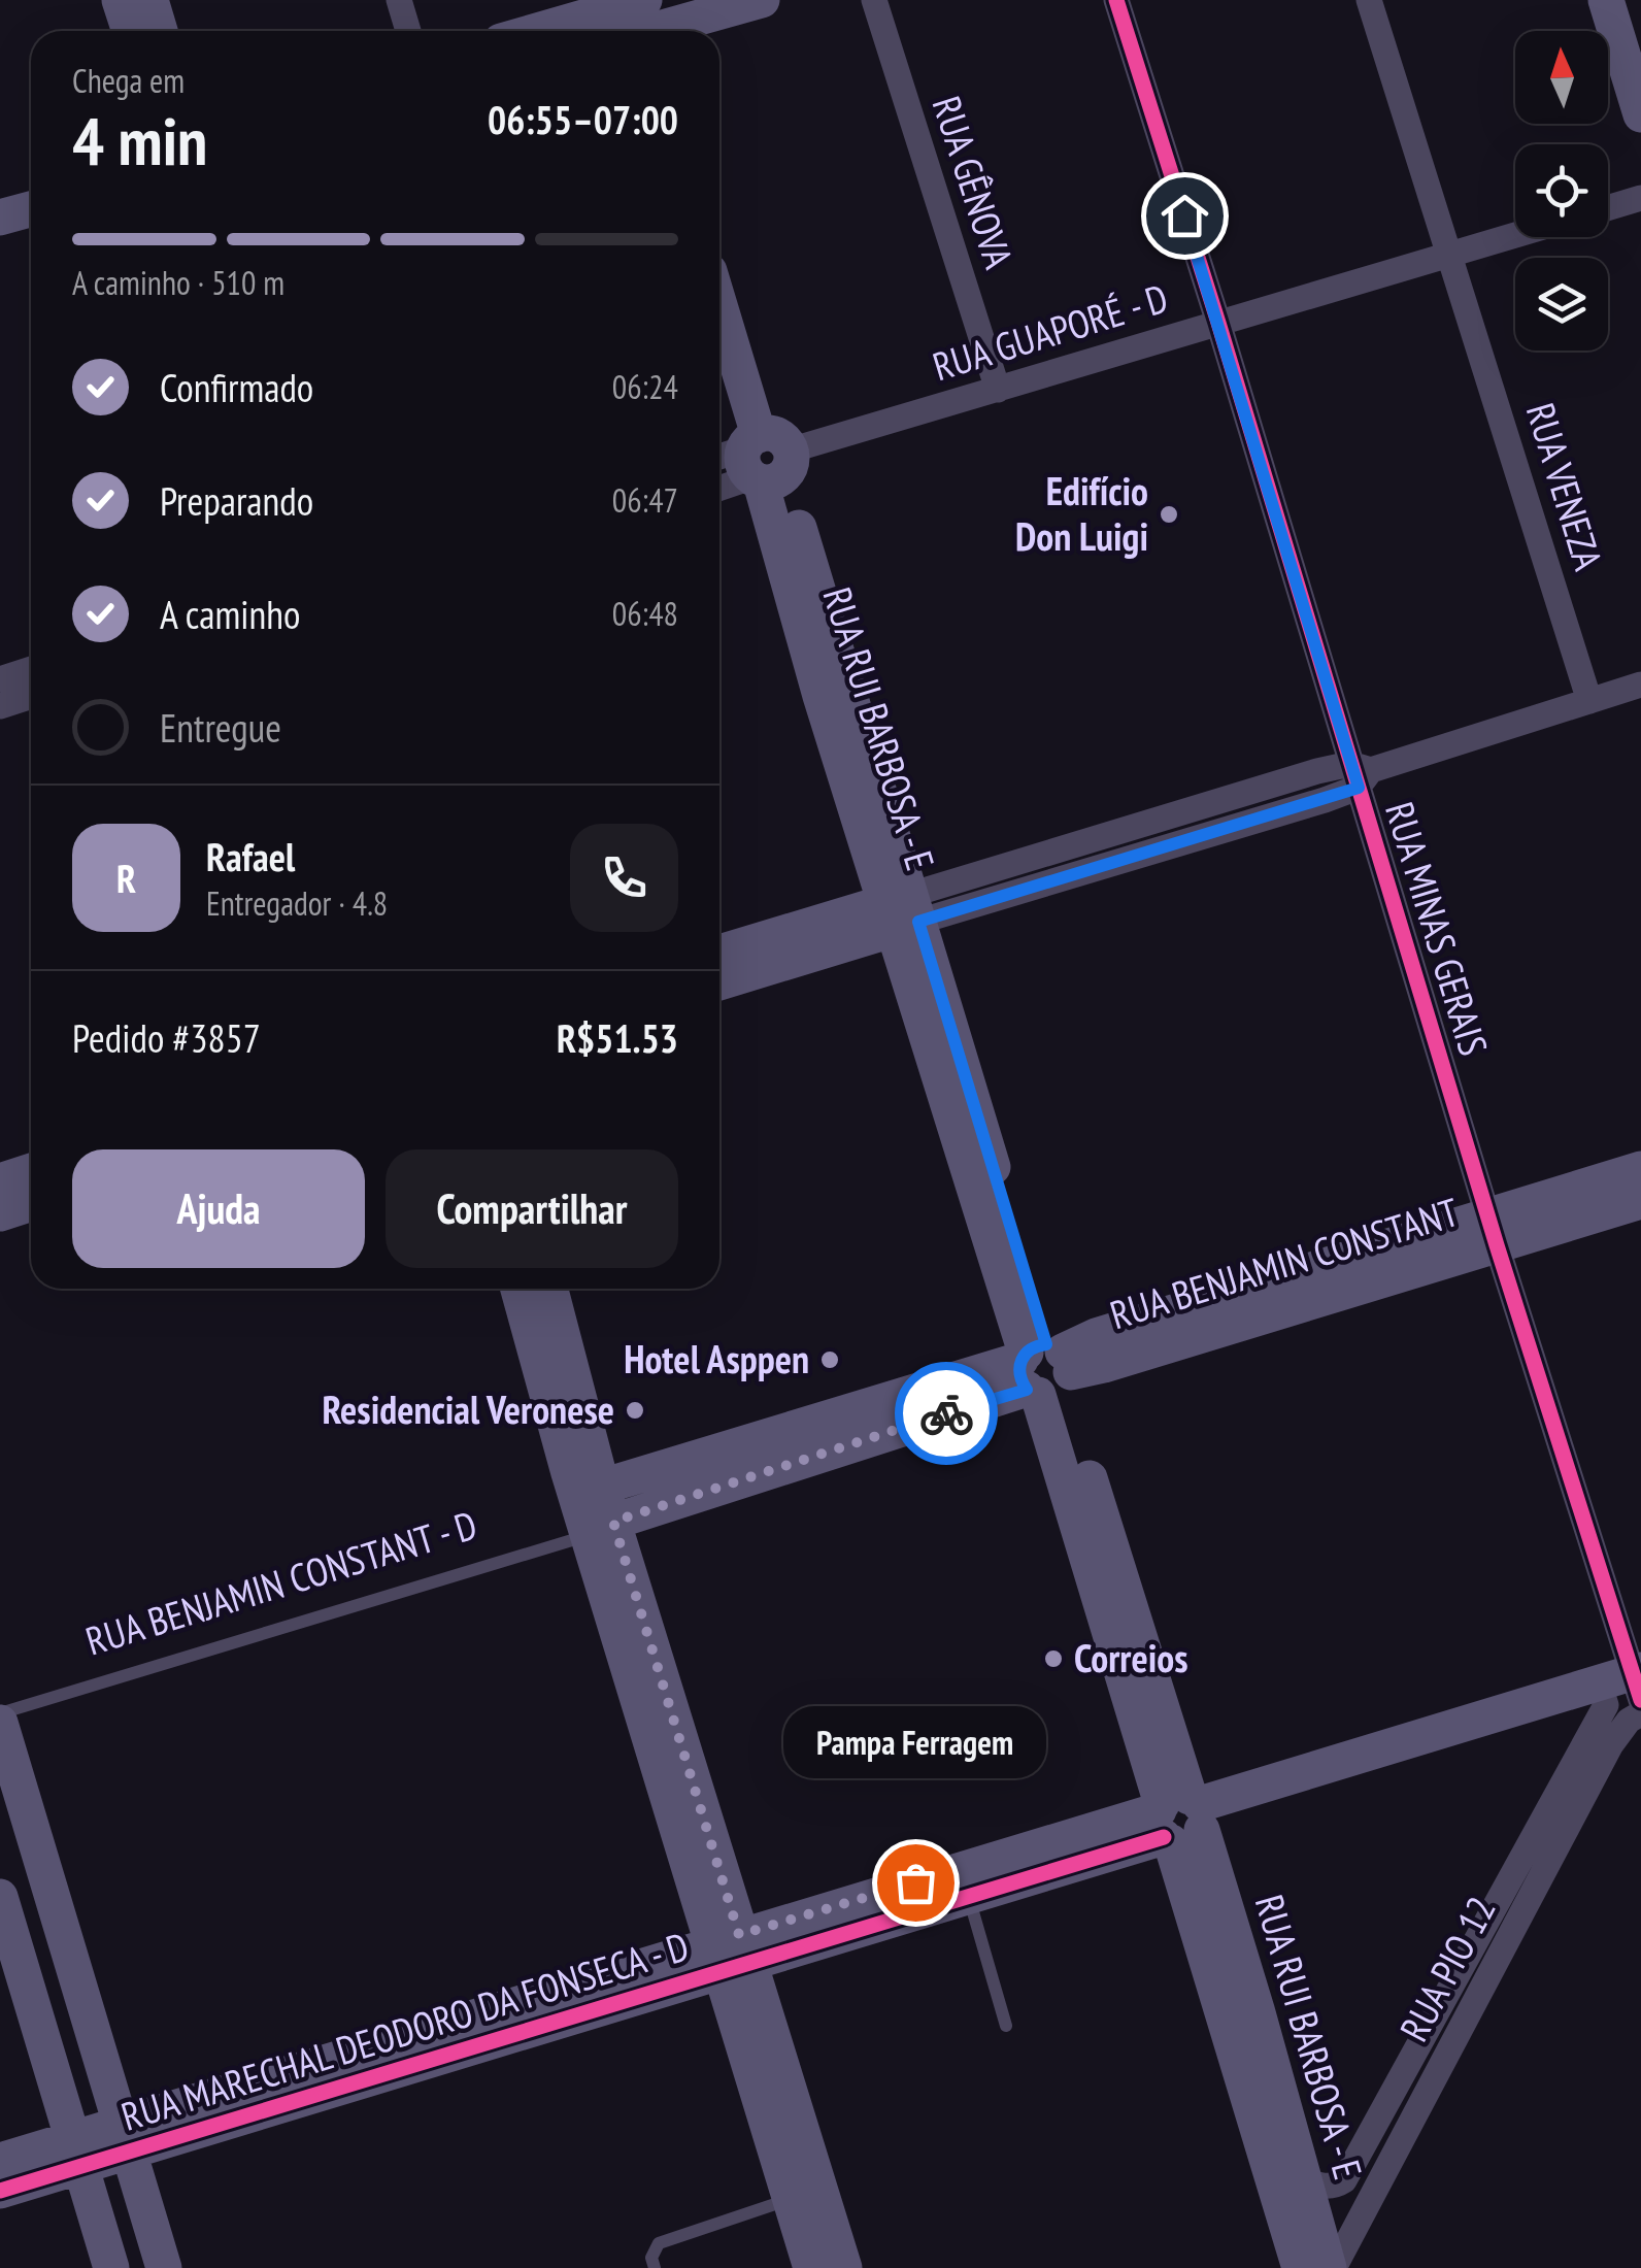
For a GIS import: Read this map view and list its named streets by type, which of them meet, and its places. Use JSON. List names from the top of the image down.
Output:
{
  "streets": {
    "street": [
      "RUA GÊNOVA",
      "RUA GUAPORÉ - D",
      "RUA VENEZA",
      "RUA RUI BARBOSA - E",
      "RUA MINAS GERAIS",
      "RUA BENJAMIN CONSTANT",
      "RUA BENJAMIN CONSTANT - D",
      "RUA PIO 12",
      "RUA MARECHAL DEODORO DA FONSECA - D"
    ]
  },
  "crossings": [
    ["RUA GÊNOVA", "RUA GUAPORÉ - D"],
    ["RUA GUAPORÉ - D", "RUA VENEZA"],
    ["RUA GUAPORÉ - D", "RUA RUI BARBOSA - E"],
    ["RUA GUAPORÉ - D", "RUA MINAS GERAIS"],
    ["RUA RUI BARBOSA - E", "RUA BENJAMIN CONSTANT"],
    ["RUA RUI BARBOSA - E", "RUA BENJAMIN CONSTANT - D"],
    ["RUA RUI BARBOSA - E", "RUA PIO 12"],
    ["RUA RUI BARBOSA - E", "RUA MARECHAL DEODORO DA FONSECA - D"],
    ["RUA MINAS GERAIS", "RUA BENJAMIN CONSTANT"],
    ["RUA MINAS GERAIS", "RUA PIO 12"],
    ["RUA MINAS GERAIS", "RUA MARECHAL DEODORO DA FONSECA - D"],
    ["RUA BENJAMIN CONSTANT", "RUA BENJAMIN CONSTANT - D"],
    ["RUA PIO 12", "RUA MARECHAL DEODORO DA FONSECA - D"]
  ],
  "places": [
    "Edifício Don Luigi",
    "Hotel Asppen",
    "Residencial Veronese",
    "Correios",
    "Pampa Ferragem"
  ],
  "north": "top",
  "page": {
    "heading": ["4 min", "Chega em", "06:55–07:00"],
    "panel": [
      "Rafael",
      "Entregador · 4.8",
      "Pedido #3857",
      "R$51.53"
    ],
    "bar": "A caminho · 510 m",
    "list": [
      ["Confirmado", "06:24"],
      ["Preparando", "06:47"],
      ["A caminho", "06:48"],
      "Entregue"
    ],
    "round": "R",
    "buttons": ["Ajuda", "Compartilhar"],
    "bubble": "Pampa Ferragem"
  }
}
